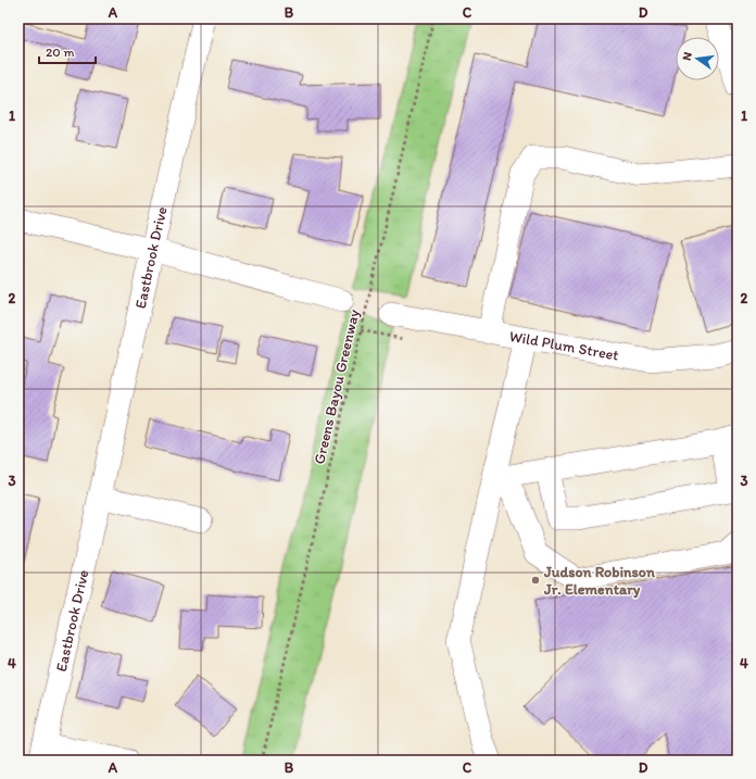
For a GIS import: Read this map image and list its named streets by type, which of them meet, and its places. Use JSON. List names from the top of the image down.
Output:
{
  "streets": {
    "street": ["Eastbrook Drive", "Wild Plum Street"],
    "path": ["Greens Bayou Greenway"]
  },
  "places": ["Judson Robinson Jr. Elementary"],
  "scale_bar": "20 m",
  "north": "left",
  "grid": {
    "columns": [
      "A",
      "B",
      "C",
      "D"
    ],
    "rows": [
      "1",
      "2",
      "3",
      "4"
    ]
  }
}
